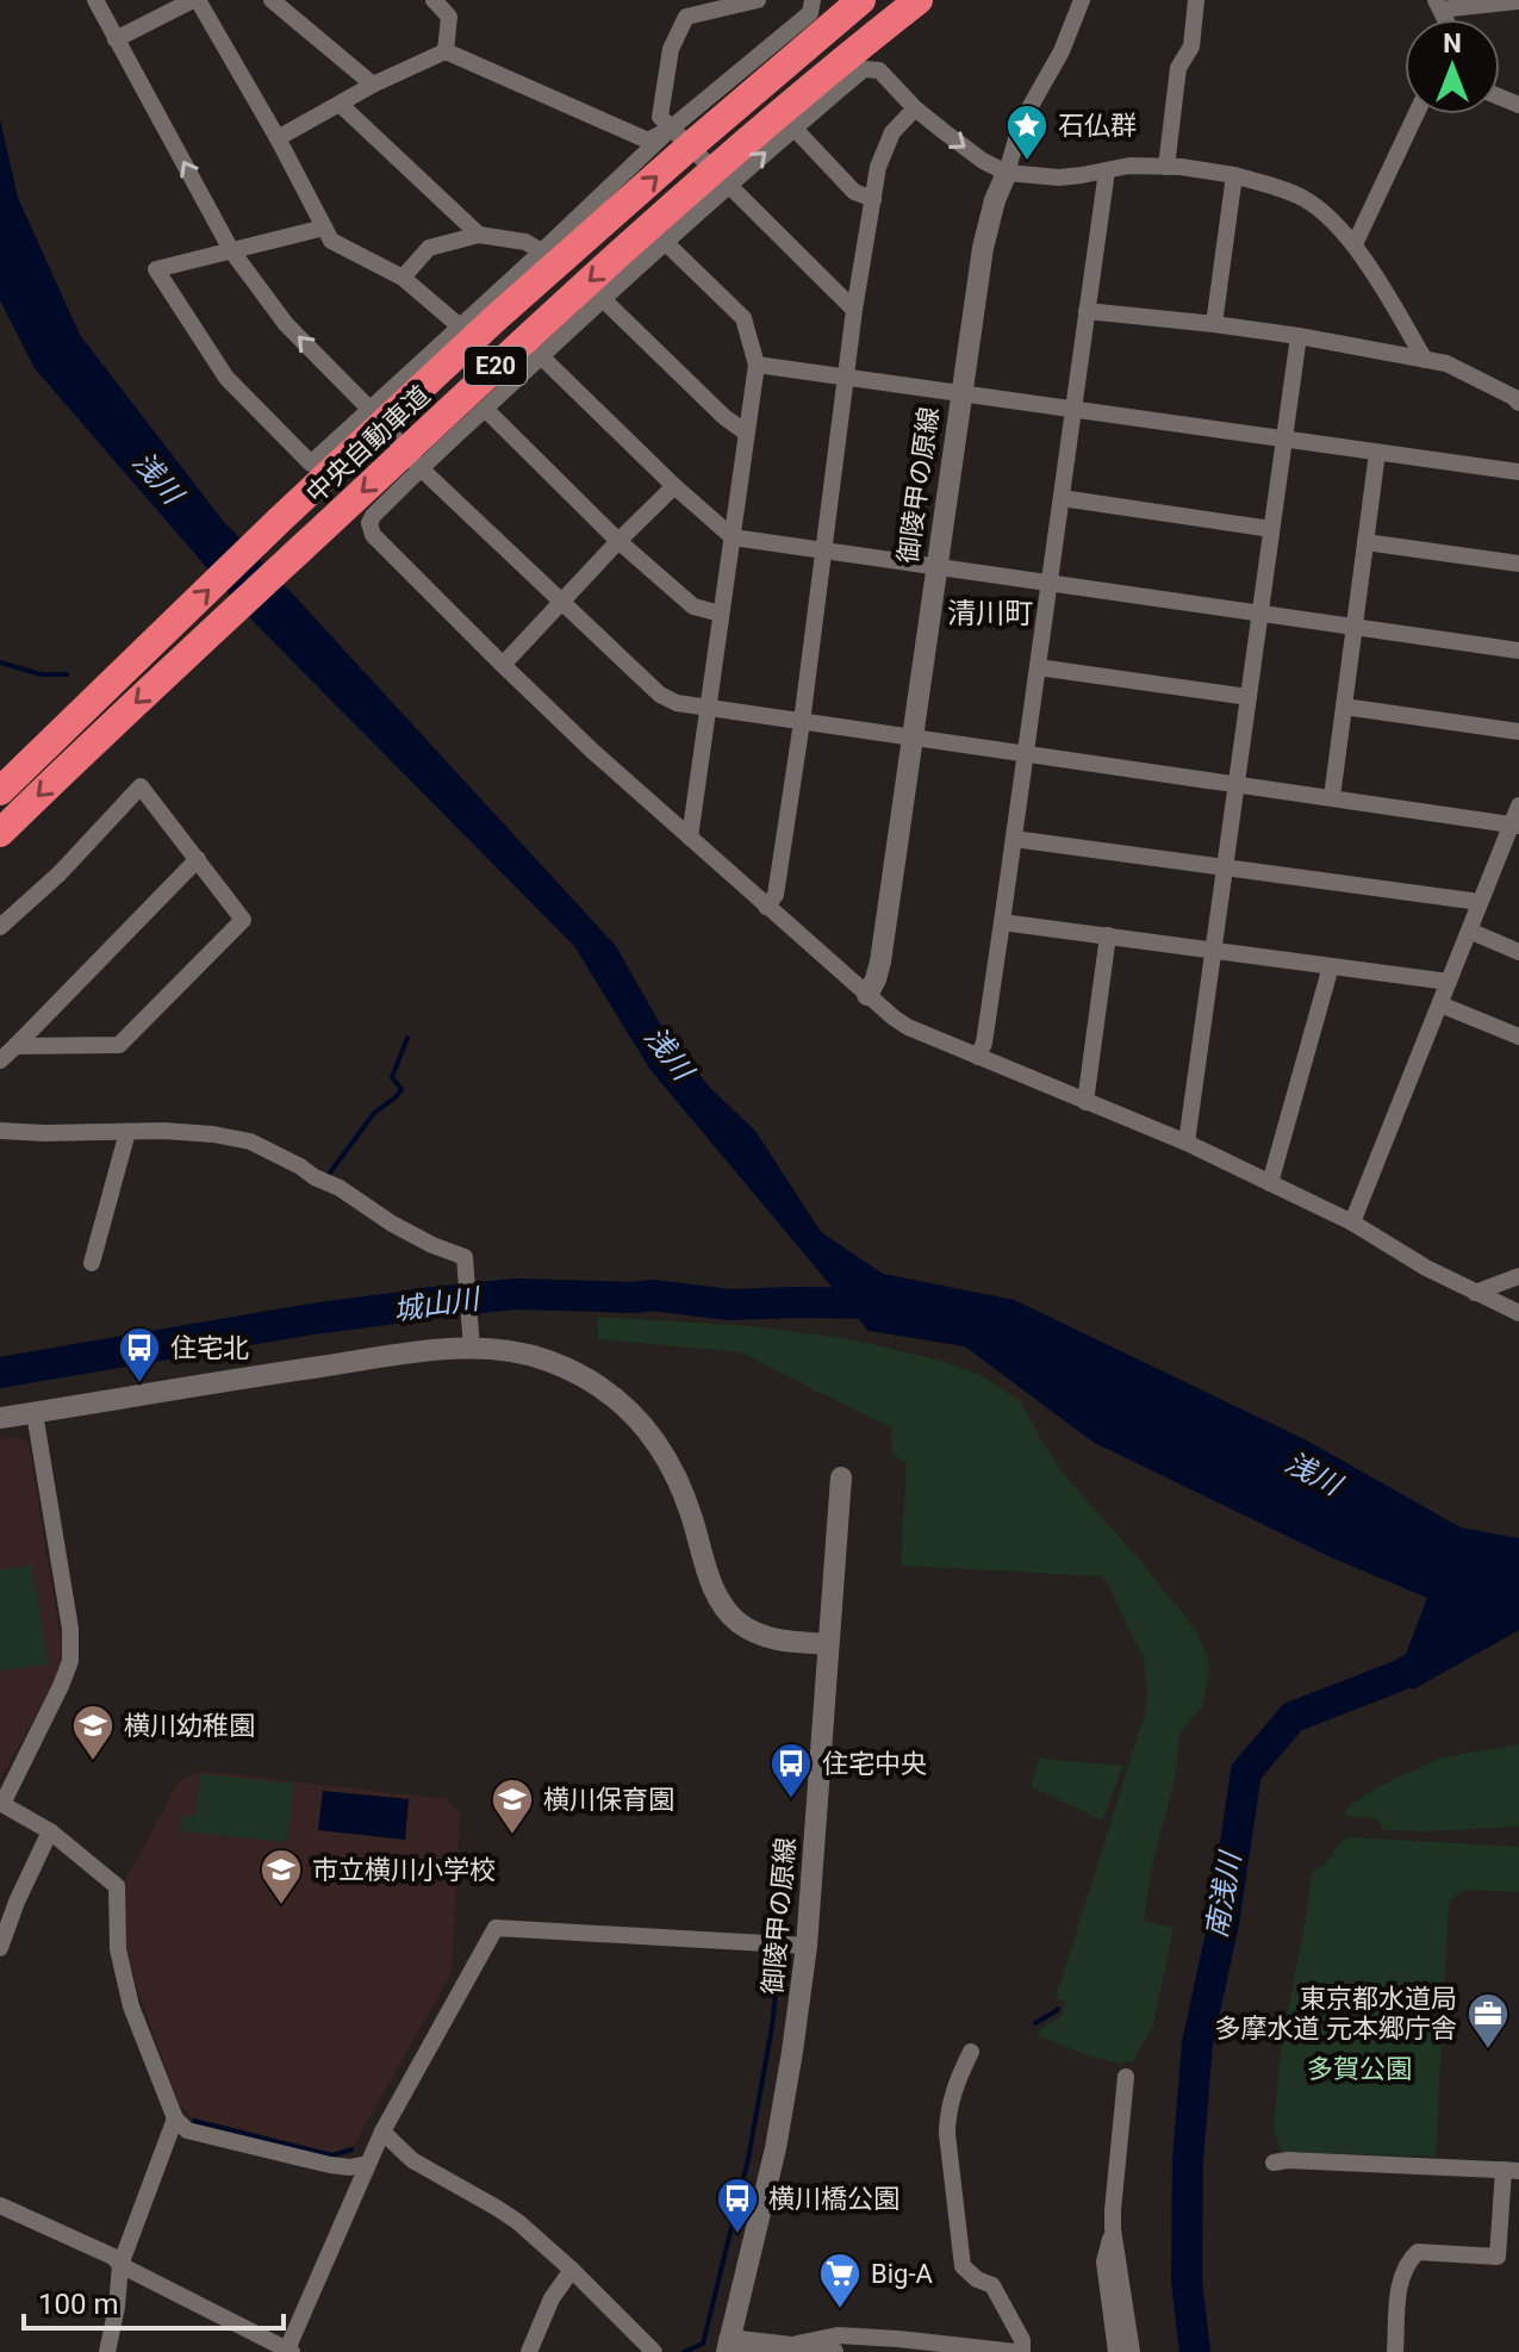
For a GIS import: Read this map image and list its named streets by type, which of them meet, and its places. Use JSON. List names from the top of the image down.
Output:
{
  "streets": {
    "highway": ["E20", "中央自動車道"],
    "street": ["御陵甲の原線"]
  },
  "districts": ["清川町"],
  "water": ["浅川", "城山川", "南浅川"],
  "parks": ["多賀公園"],
  "places": {
    "place": ["石仏群"],
    "bus stop": ["住宅北", "住宅中央", "横川橋公園"],
    "school or university": ["横川幼稚園", "横川保育園", "市立横川小学校"],
    "office": ["東京都水道局 多摩水道 元本郷庁舎"],
    "supermarket": ["Big-A"]
  },
  "scale_bar": "100 m",
  "north": "top"
}
